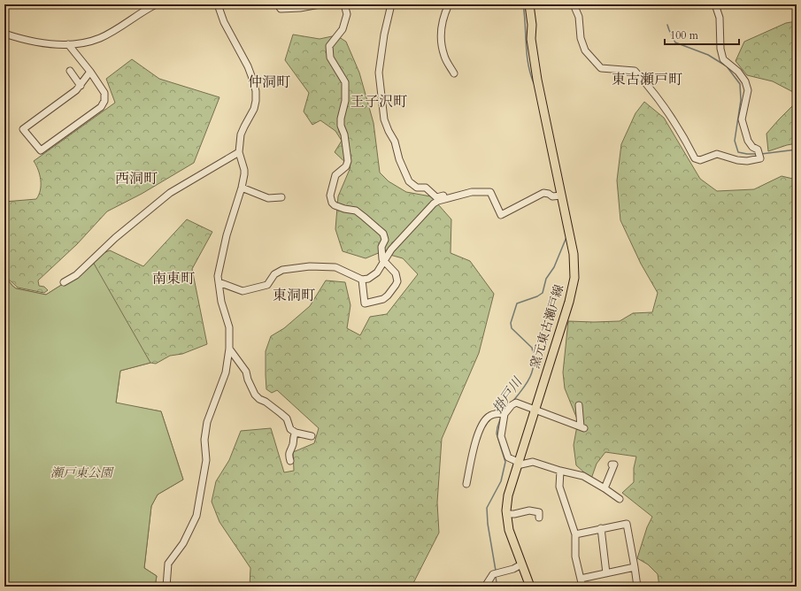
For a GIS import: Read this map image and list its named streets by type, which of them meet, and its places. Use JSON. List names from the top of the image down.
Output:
{
  "streets": {
    "main road": ["窯元東古瀬戸線"]
  },
  "districts": [
    "東古瀬戸町",
    "仲洞町",
    "王子沢町",
    "西洞町",
    "南東町",
    "東洞町"
  ],
  "water": ["掛戸川"],
  "parks": ["瀬戸東公園"],
  "scale_bar": "100 m"
}
